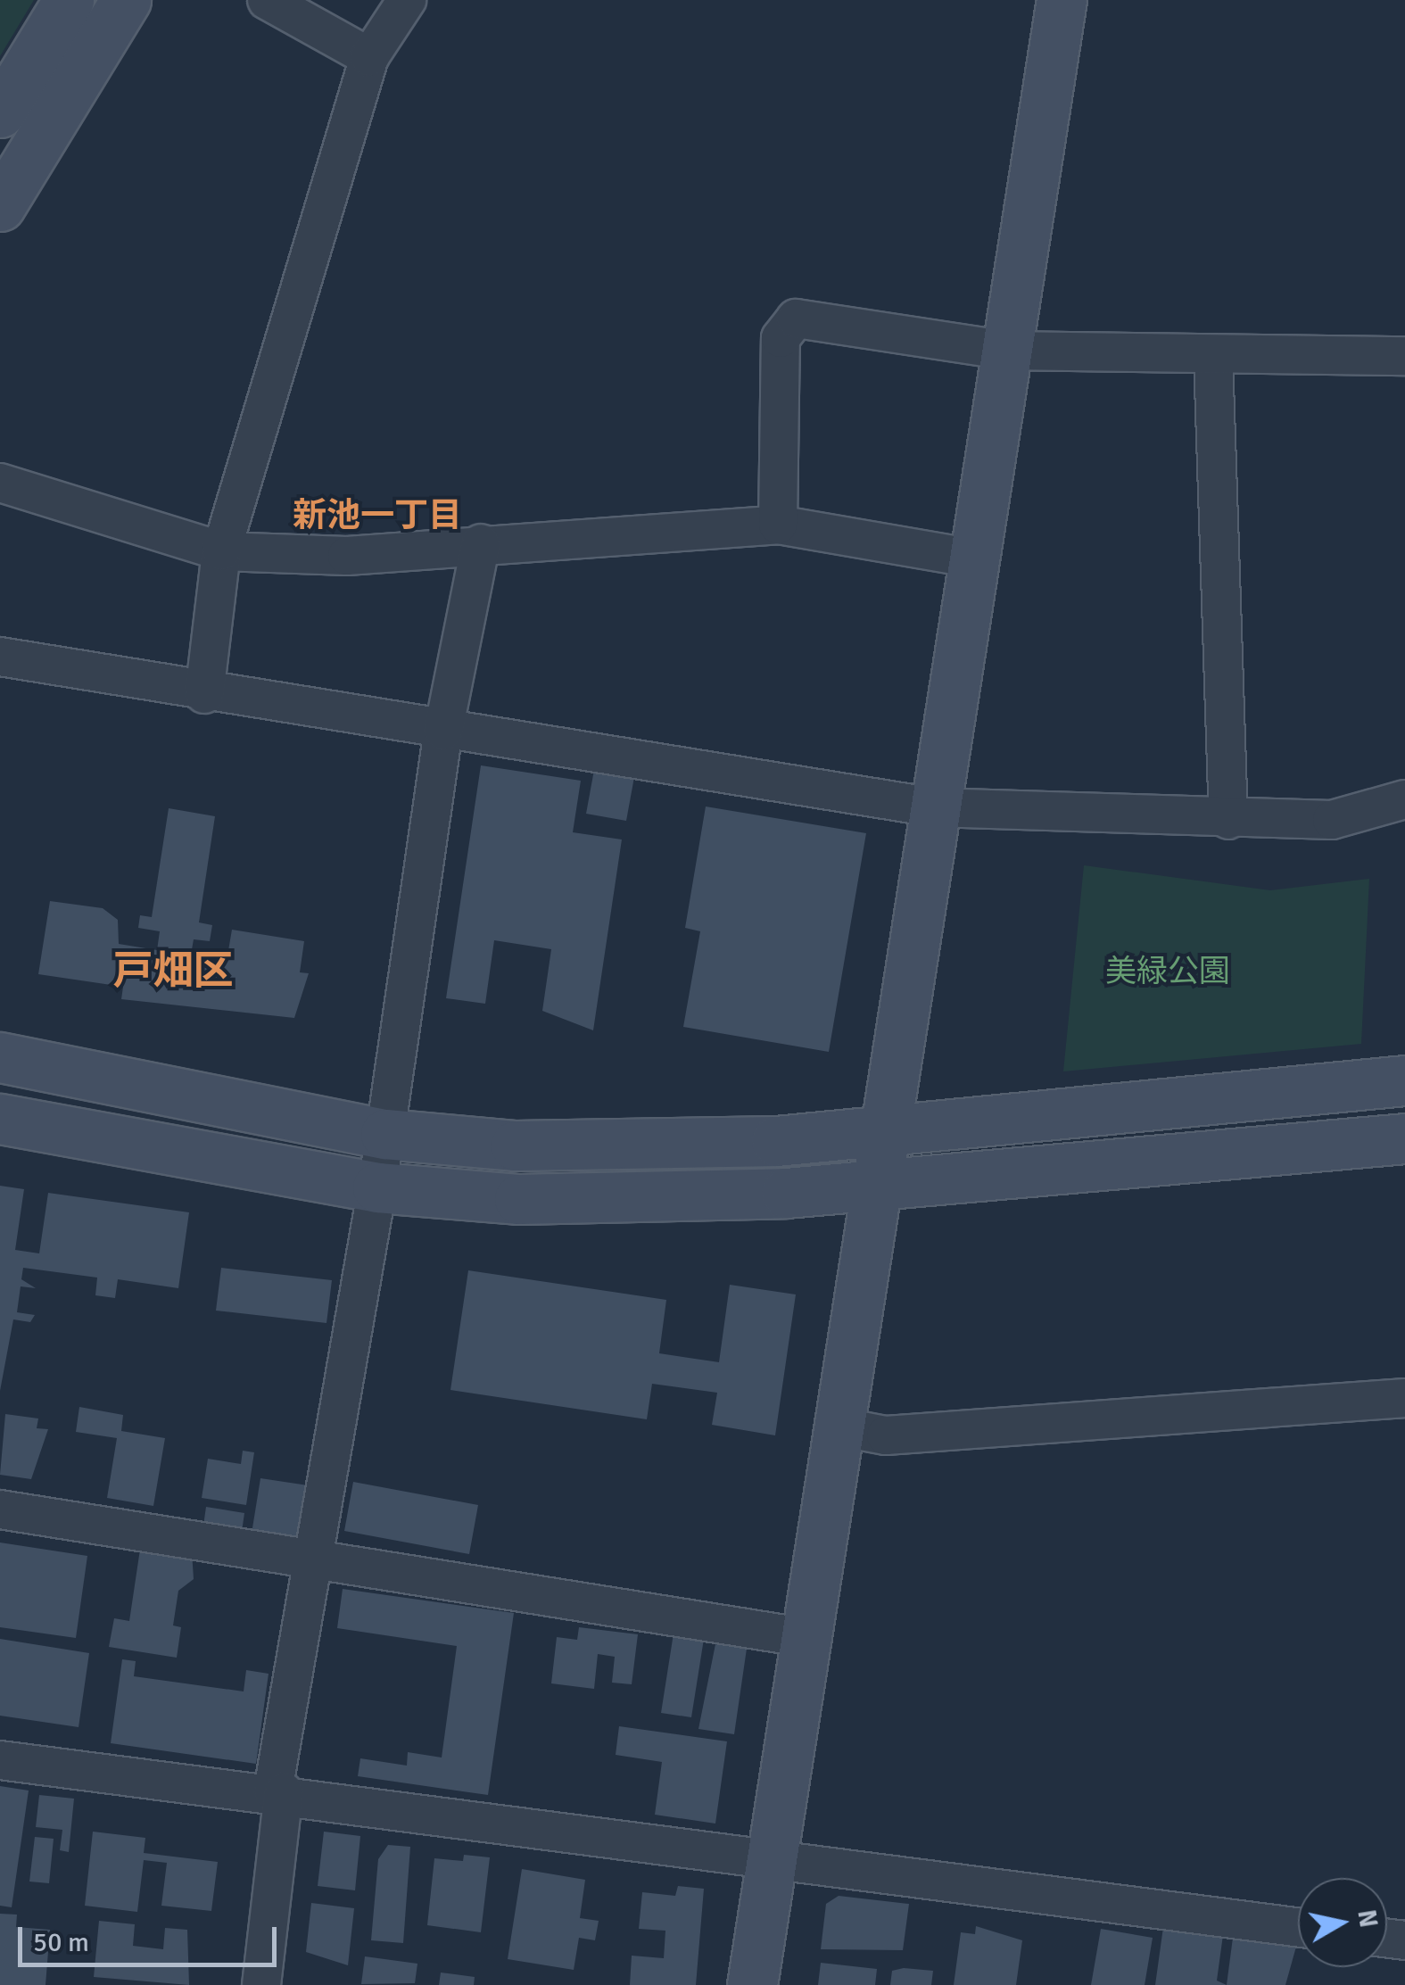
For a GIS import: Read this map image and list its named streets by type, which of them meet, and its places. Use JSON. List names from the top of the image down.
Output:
{
  "districts": ["新池一丁目", "戸畑区"],
  "parks": ["美緑公園"],
  "scale_bar": "50 m",
  "north": "right"
}
